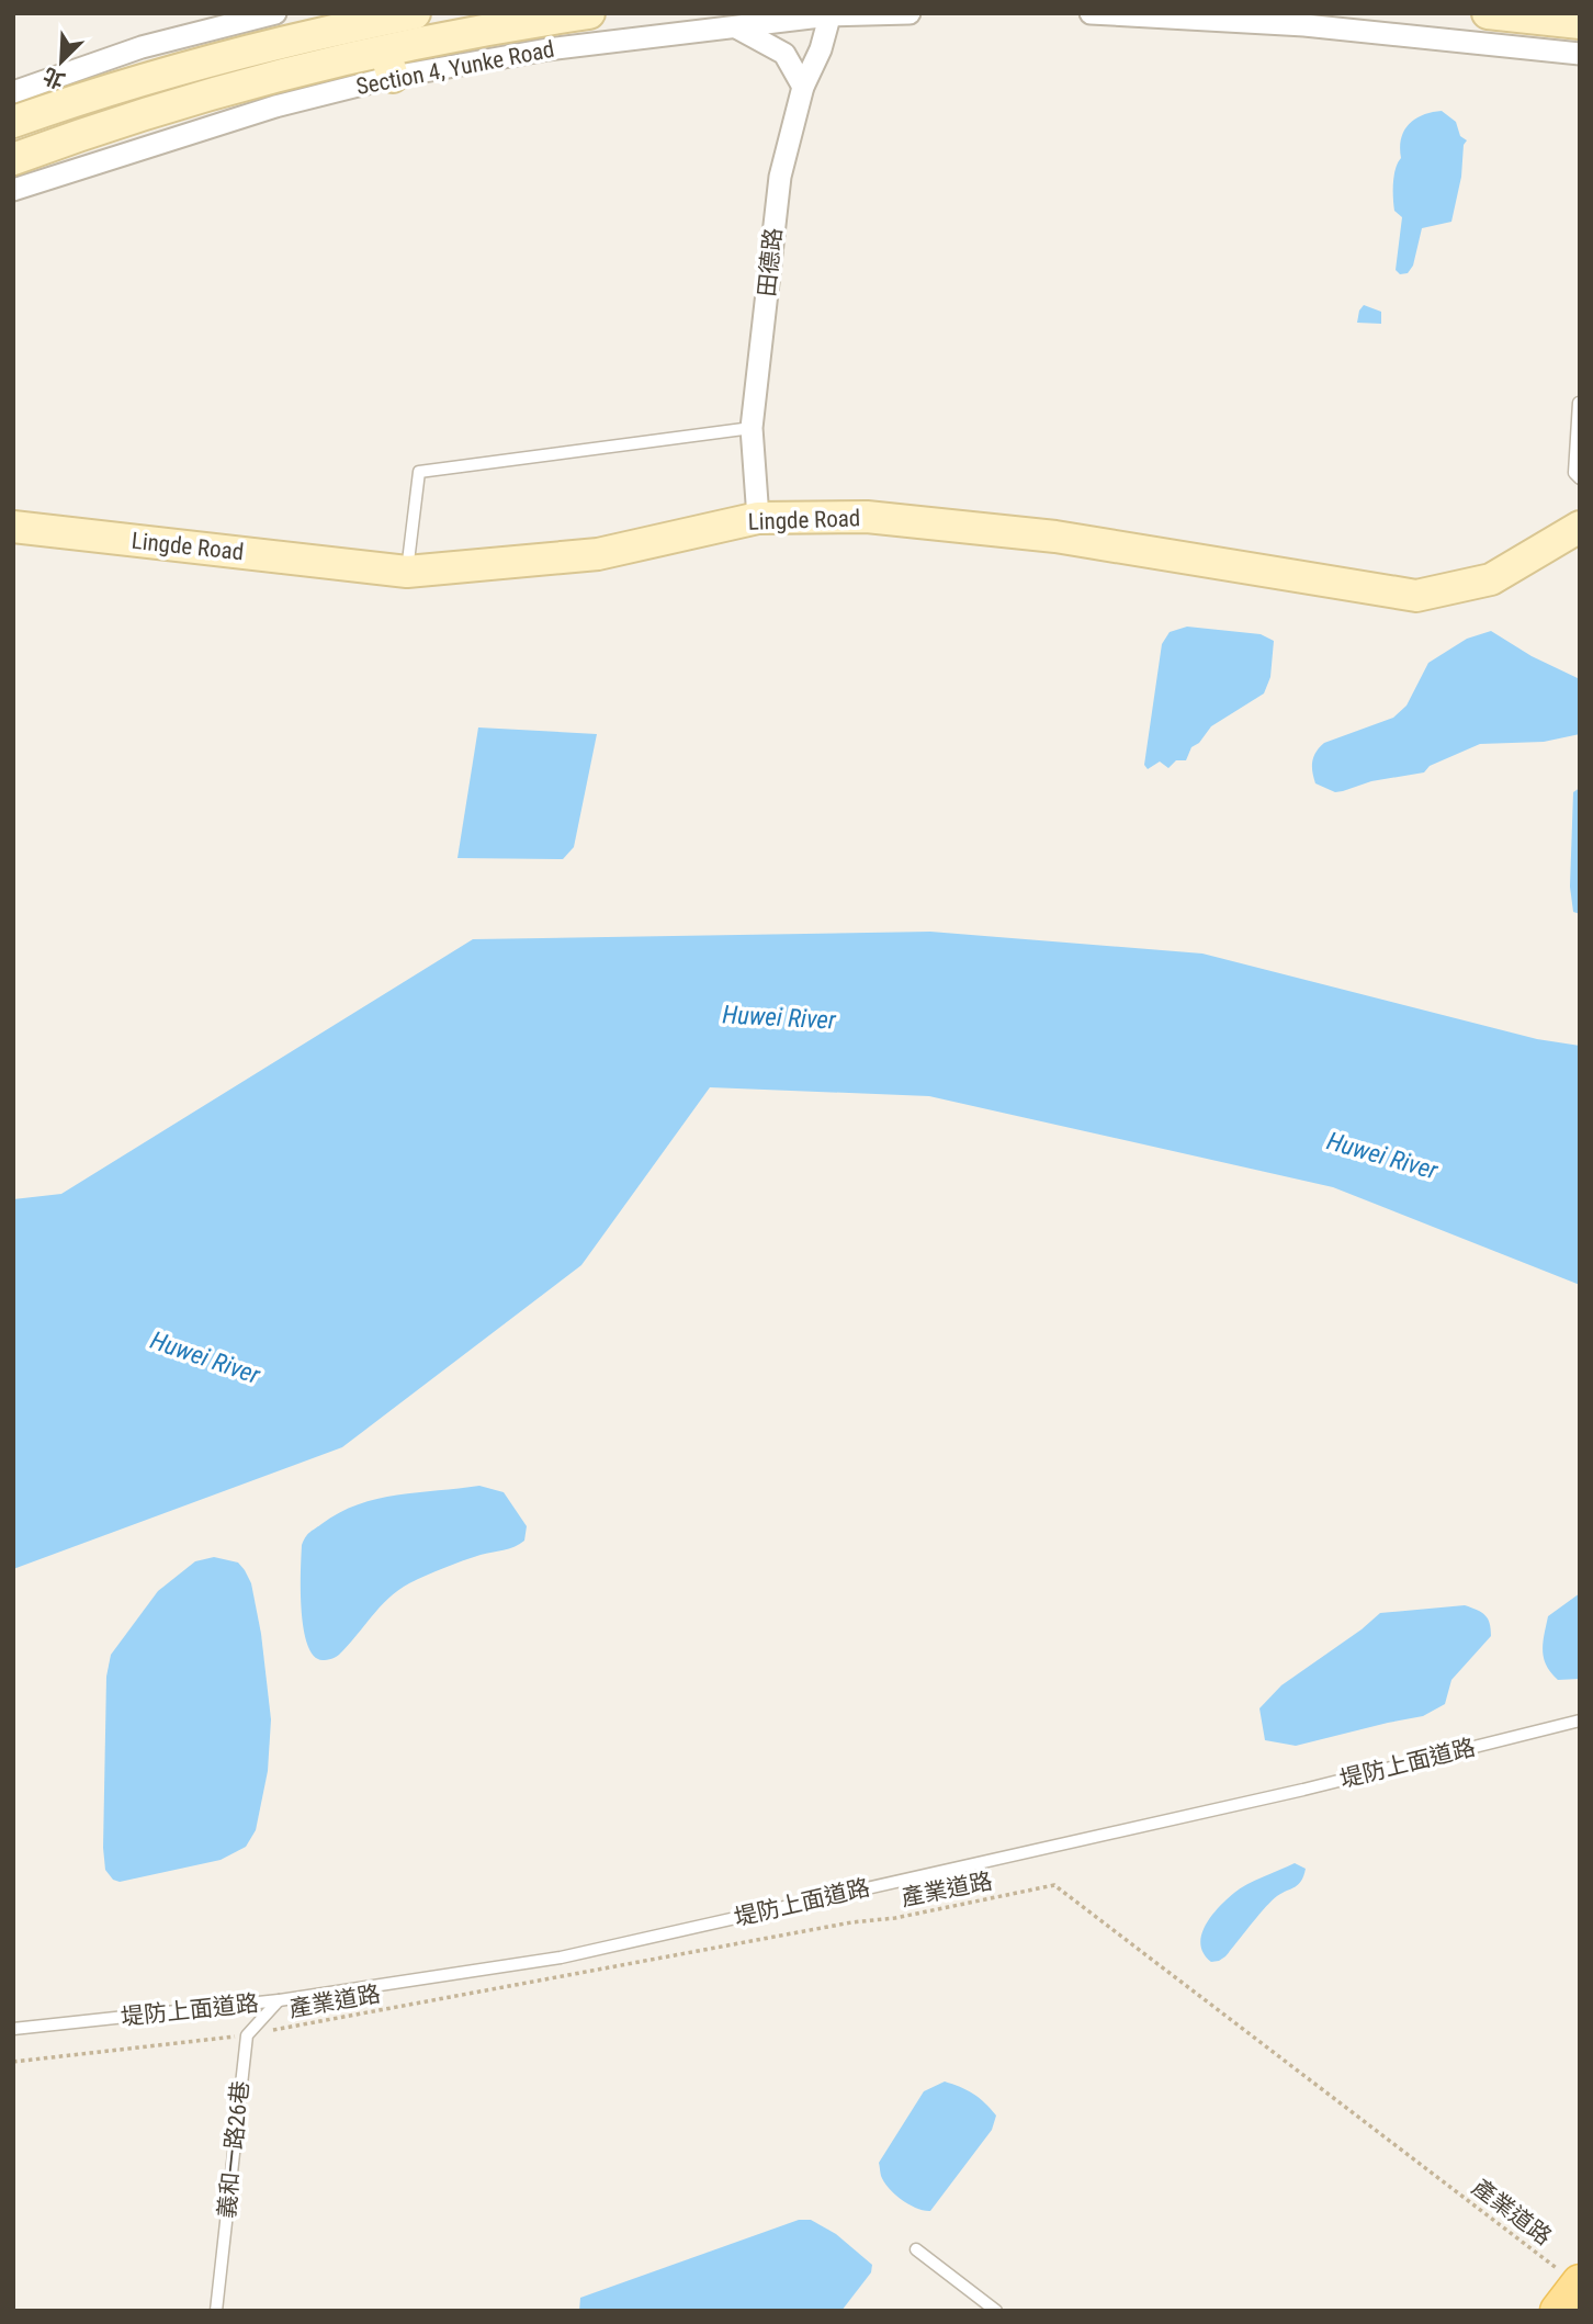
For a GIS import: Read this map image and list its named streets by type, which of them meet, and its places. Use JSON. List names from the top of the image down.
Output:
{
  "streets": {
    "street": ["Section 4, Yunke Road", "田德路", "Lingde Road"],
    "lane": ["堤防上面道路", "義和一路26巷"],
    "path": ["產業道路"]
  },
  "crossings": [
    ["Section 4, Yunke Road", "田德路"],
    ["田德路", "Lingde Road"],
    ["產業道路", "義和一路26巷"]
  ],
  "water": ["Huwei River"],
  "north": "bottom left"
}
